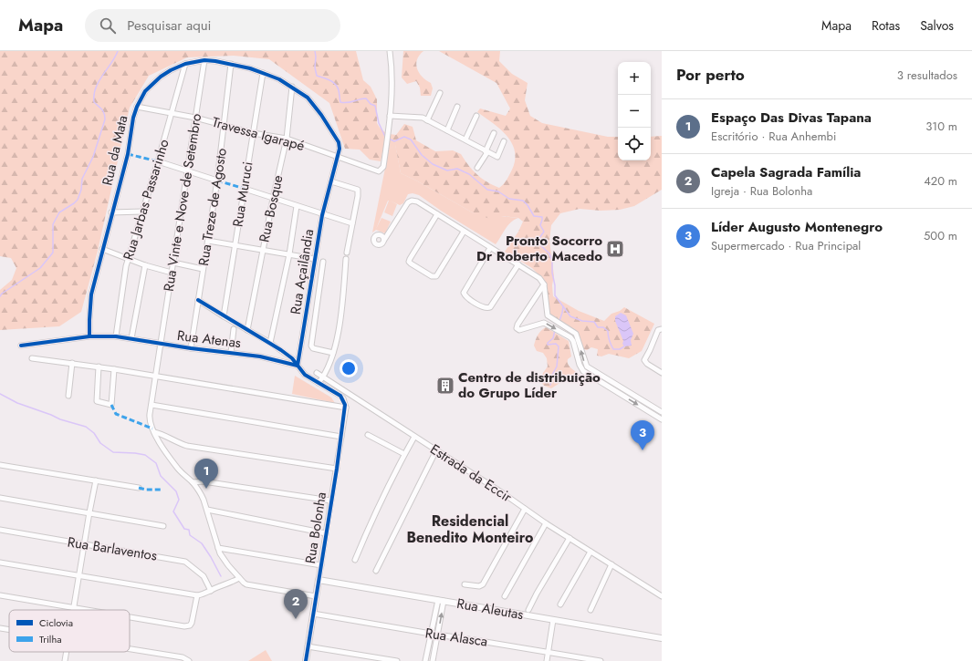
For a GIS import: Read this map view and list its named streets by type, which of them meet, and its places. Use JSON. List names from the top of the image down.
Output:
{
  "streets": {
    "street": [
      "Travessa Igarapé",
      "Rua da Mata",
      "Rua Muruci",
      "Rua Jarbas Passarinho",
      "Rua Vinte e Nove de Setembro",
      "Rua Treze de Agosto",
      "Rua Bosque",
      "Rua Açailândia",
      "Rua Atenas",
      "Estrada da Eccir",
      "Rua Bolonha",
      "Rua Barlaventos",
      "Rua Aleutas",
      "Rua Alasca"
    ]
  },
  "crossings": [
    ["Travessa Igarapé", "Rua da Mata"],
    ["Travessa Igarapé", "Rua Muruci"],
    ["Travessa Igarapé", "Rua Jarbas Passarinho"],
    ["Travessa Igarapé", "Rua Vinte e Nove de Setembro"],
    ["Travessa Igarapé", "Rua Treze de Agosto"],
    ["Travessa Igarapé", "Rua Bosque"],
    ["Rua da Mata", "Rua Muruci"],
    ["Rua da Mata", "Rua Jarbas Passarinho"],
    ["Rua da Mata", "Rua Vinte e Nove de Setembro"],
    ["Rua da Mata", "Rua Treze de Agosto"],
    ["Rua da Mata", "Rua Bosque"],
    ["Rua da Mata", "Rua Açailândia"],
    ["Rua da Mata", "Rua Atenas"],
    ["Rua Jarbas Passarinho", "Rua Atenas"],
    ["Rua Vinte e Nove de Setembro", "Rua Atenas"],
    ["Rua Treze de Agosto", "Rua Atenas"],
    ["Rua Açailândia", "Rua Atenas"],
    ["Rua Bolonha", "Rua Aleutas"],
    ["Rua Bolonha", "Rua Alasca"]
  ],
  "districts": ["Residencial Benedito Monteiro"],
  "places": {
    "hospital": ["Pronto Socorro Dr Roberto Macedo"],
    "building": ["Centro de distribuição do Grupo Líder"]
  },
  "legend": ["Ciclovia", "Trilha"],
  "page": {
    "header": "Mapa",
    "search": "Pesquisar aqui",
    "nav": ["Mapa", "Rotas", "Salvos"],
    "heading": ["Por perto", "3 resultados"],
    "map_buttons": ["+", "−"],
    "list": [
      {
        "mark": "1",
        "name": "Espaço Das Divas Tapana",
        "note": "Escritório · Rua Anhembi",
        "value": "310 m"
      },
      {
        "mark": "2",
        "name": "Capela Sagrada Família",
        "note": "Igreja · Rua Bolonha",
        "value": "420 m"
      },
      {
        "mark": "3",
        "name": "Líder Augusto Montenegro",
        "note": "Supermercado · Rua Principal",
        "value": "500 m"
      }
    ],
    "pins": ["3", "1", "2"]
  }
}
